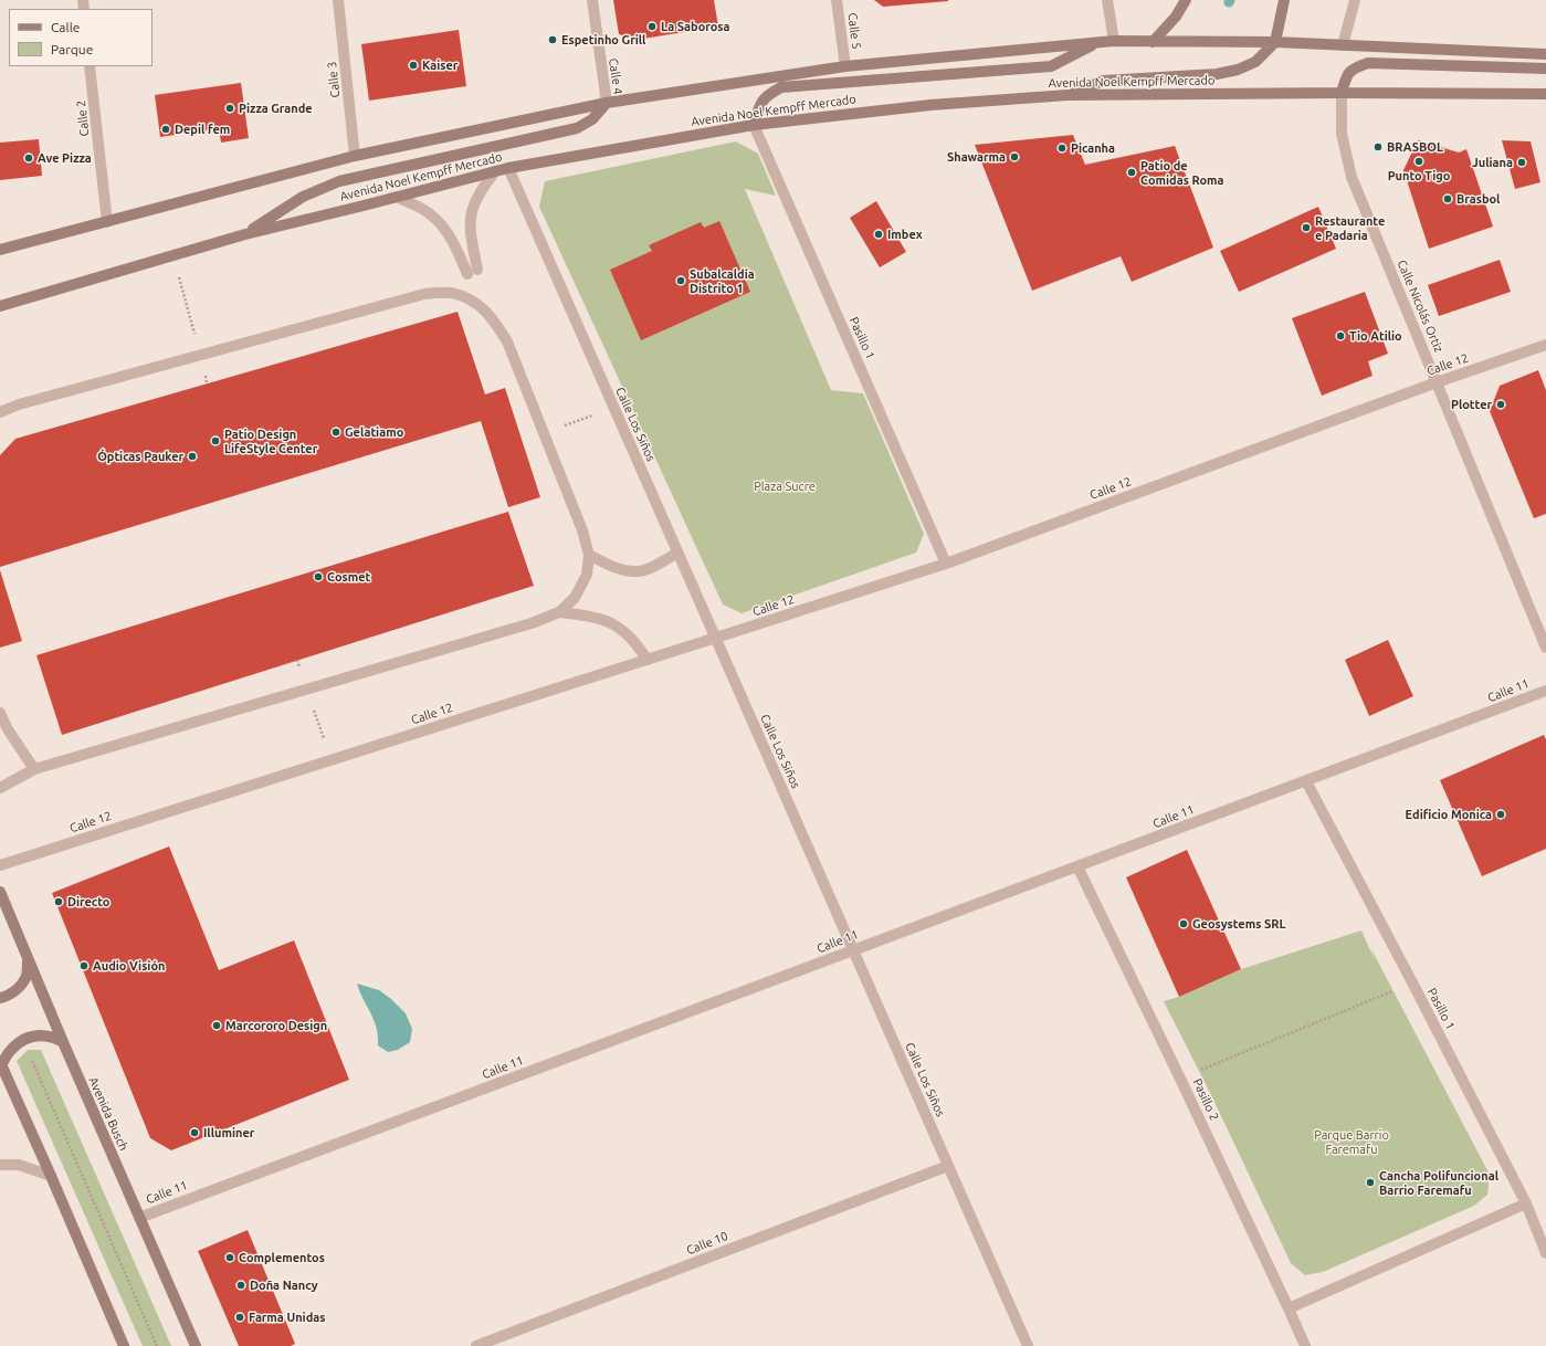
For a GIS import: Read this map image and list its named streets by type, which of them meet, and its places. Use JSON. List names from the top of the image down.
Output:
{
  "streets": {
    "main road": ["Avenida Noel Kempff Mercado", "Avenida Busch"],
    "street": [
      "Calle 5",
      "Calle 4",
      "Calle 3",
      "Calle 2",
      "Calle Nicolás Ortiz",
      "Pasillo 1",
      "Calle 12",
      "Calle Los Siños",
      "Calle 11",
      "Pasillo 2",
      "Calle 10"
    ]
  },
  "crossings": [
    ["Avenida Noel Kempff Mercado", "Calle Nicolás Ortiz"],
    ["Avenida Noel Kempff Mercado", "Pasillo 1"],
    ["Avenida Noel Kempff Mercado", "Calle Los Siños"],
    ["Calle Nicolás Ortiz", "Calle 12"],
    ["Pasillo 1", "Calle 12"],
    ["Pasillo 1", "Calle 11"],
    ["Calle 12", "Calle Los Siños"],
    ["Calle Los Siños", "Calle 11"],
    ["Calle Los Siños", "Calle 10"],
    ["Calle 11", "Pasillo 2"],
    ["Calle 11", "Avenida Busch"]
  ],
  "parks": ["Plaza Sucre", "Parque Barrio Faremafu"],
  "places": [
    "La Saborosa",
    "Espetinho Grill",
    "Kaiser",
    "Pizza Grande",
    "Depil fem",
    "BRASBOL",
    "Picanha",
    "Shawarma",
    "Ave Pizza",
    "Punto Tigo",
    "Juliana",
    "Patio de Comidas Roma",
    "Brasbol",
    "Restaurante e Padaria",
    "Imbex",
    "Subalcaldía Distrito 1",
    "Tio Atilio",
    "Plotter",
    "Gelatiamo",
    "Patio Design LifeStyle Center",
    "Ópticas Pauker",
    "Cosmet",
    "Edificio Monica",
    "Directo",
    "Geosystems SRL",
    "Audio Visión",
    "Marcororo Design",
    "Illuminer",
    "Cancha Polifuncional Barrio Faremafu",
    "Complementos",
    "Doña Nancy",
    "Farma Unidas"
  ],
  "legend": ["Calle", "Parque"]
}
